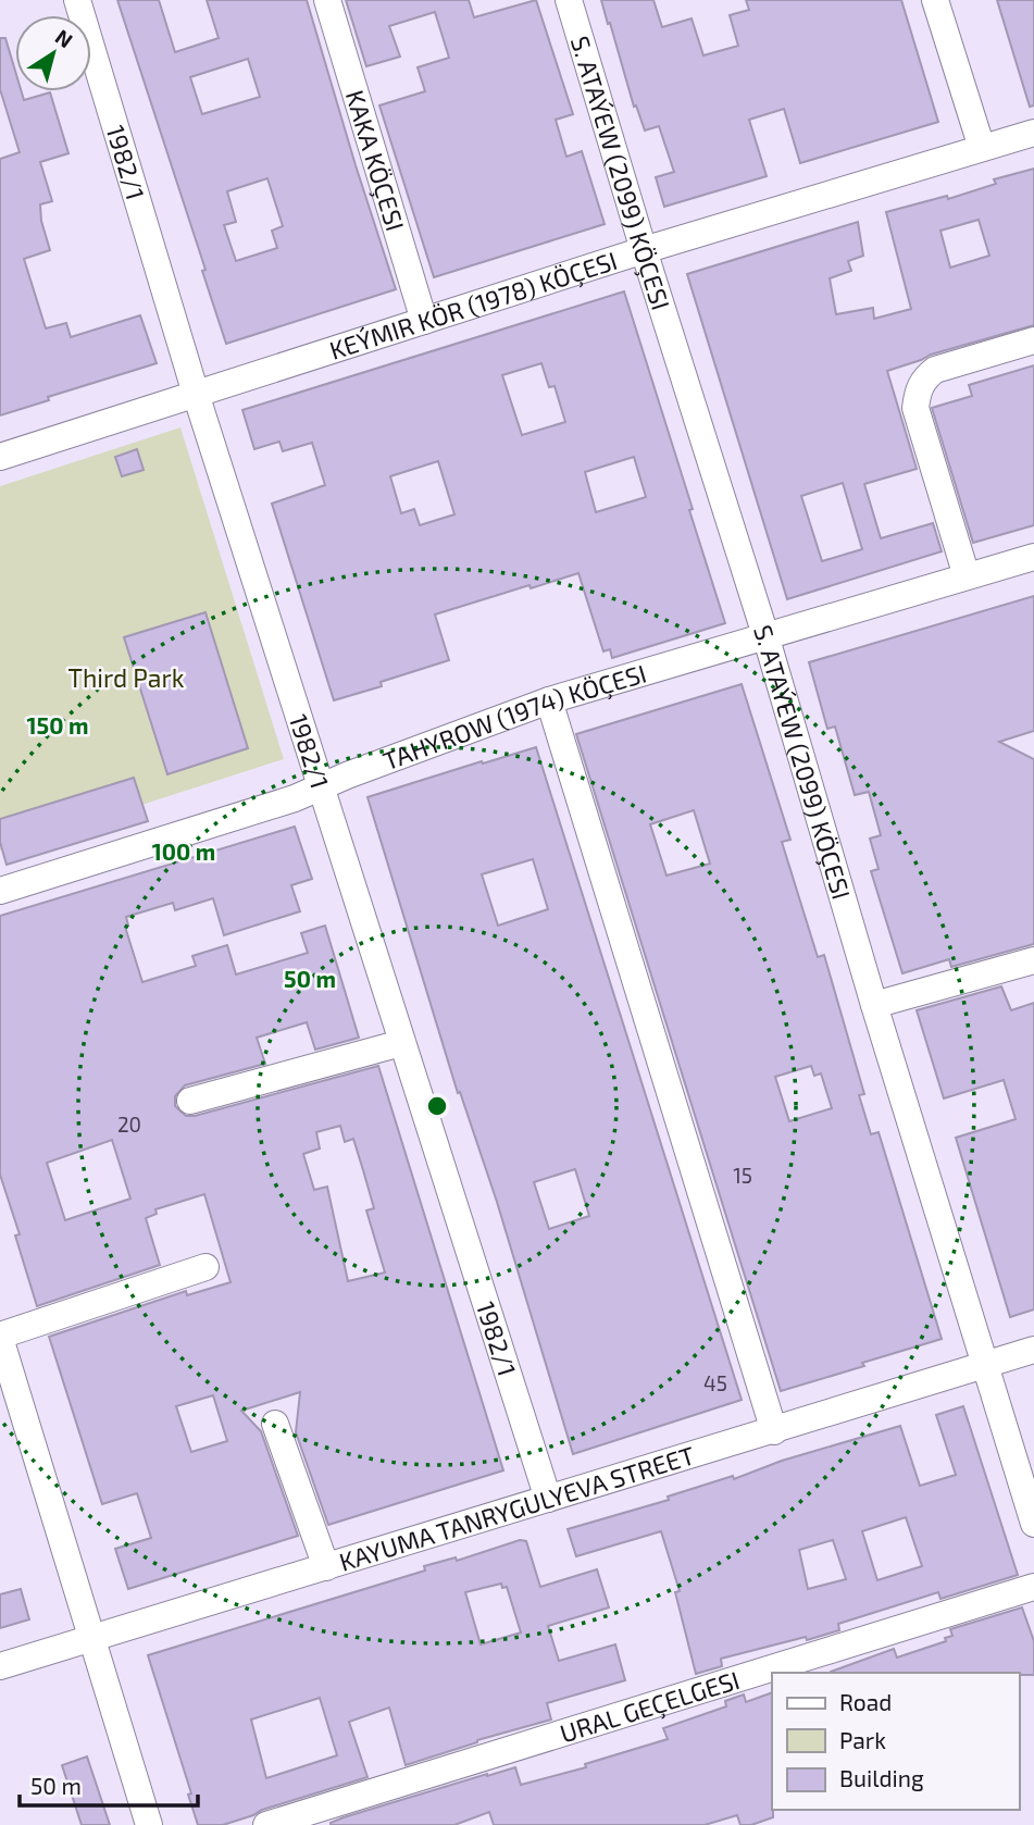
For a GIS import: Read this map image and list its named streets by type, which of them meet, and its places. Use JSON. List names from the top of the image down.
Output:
{
  "streets": {
    "street": [
      "KAKA KÖÇESI",
      "1982/1",
      "S. ATAÝEW (2099) KÖÇESI",
      "KEÝMIR KÖR (1978) KÖÇESI",
      "TAHYROW (1974) KÖÇESI",
      "KAYUMA TANRYGULYEVA STREET",
      "URAL GEÇELGESI"
    ]
  },
  "crossings": [
    ["KAKA KÖÇESI", "KEÝMIR KÖR (1978) KÖÇESI"],
    ["1982/1", "KEÝMIR KÖR (1978) KÖÇESI"],
    ["1982/1", "TAHYROW (1974) KÖÇESI"],
    ["1982/1", "KAYUMA TANRYGULYEVA STREET"],
    ["S. ATAÝEW (2099) KÖÇESI", "KEÝMIR KÖR (1978) KÖÇESI"],
    ["S. ATAÝEW (2099) KÖÇESI", "TAHYROW (1974) KÖÇESI"],
    ["S. ATAÝEW (2099) KÖÇESI", "KAYUMA TANRYGULYEVA STREET"]
  ],
  "parks": ["Third Park"],
  "house_numbers": ["20", "15", "45"],
  "legend": ["Road", "Park", "Building"],
  "scale_bar": "50 m",
  "north": "top right",
  "rings": ["150 m", "100 m", "50 m"]
}
